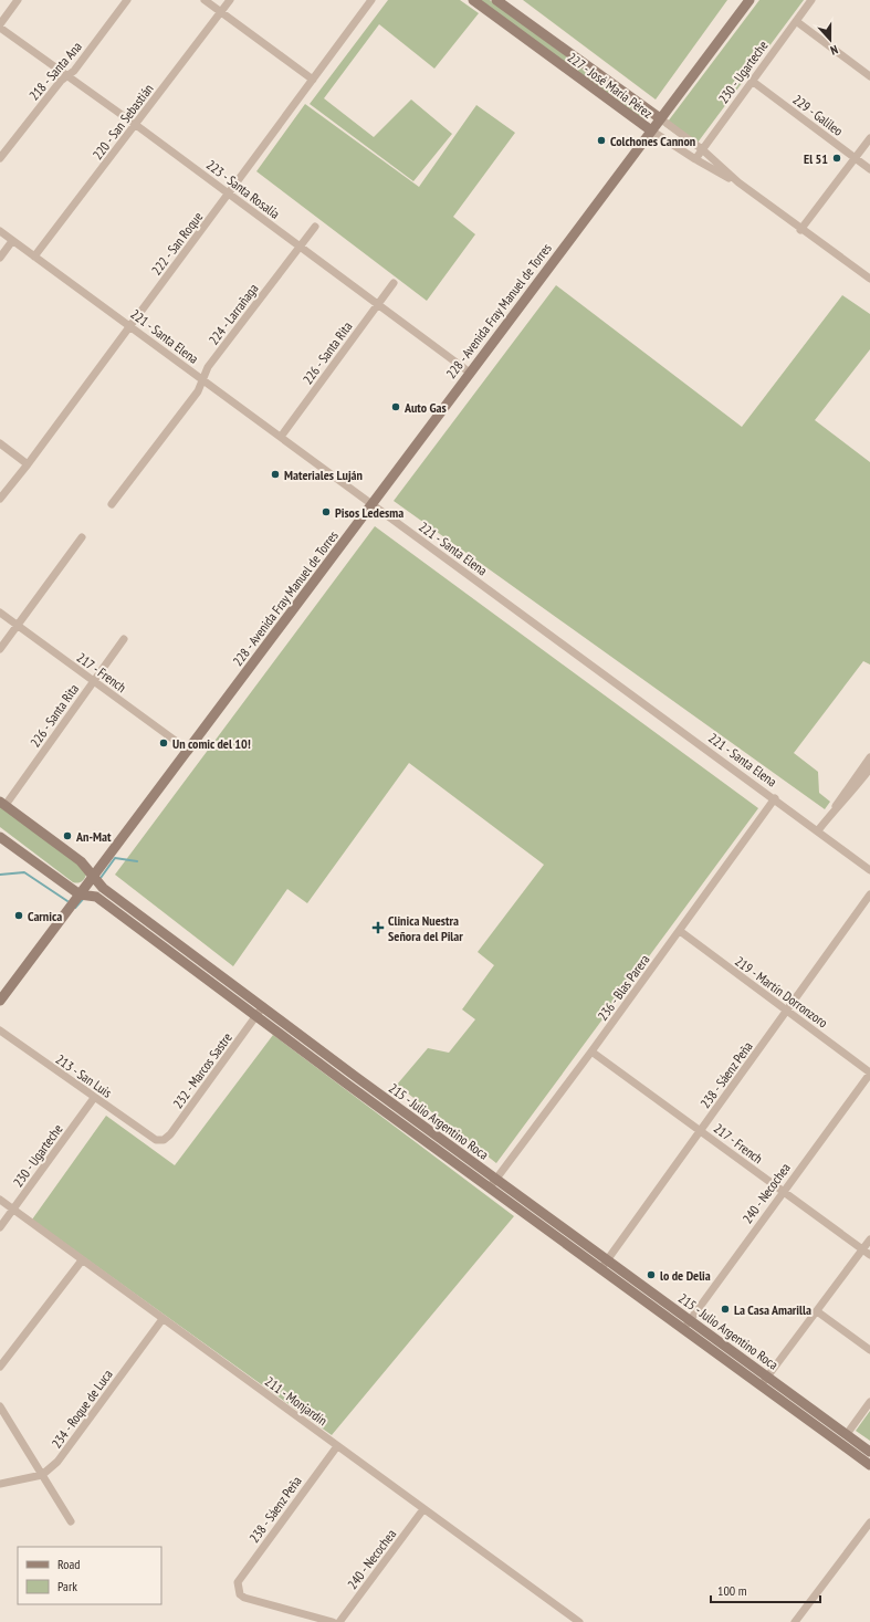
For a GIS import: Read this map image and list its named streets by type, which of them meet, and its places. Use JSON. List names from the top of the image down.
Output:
{
  "streets": {
    "street": [
      "218 - Santa Ana",
      "230 - Ugarteche",
      "227 - José María Pérez",
      "229 - Galileo",
      "220 - San Sebastián",
      "223 - Santa Rosalía",
      "222 - San Roque",
      "228 - Avenida Fray Manuel de Torres",
      "224 - Larrañaga",
      "221 - Santa Elena",
      "226 - Santa Rita",
      "217 - French",
      "236 - Blas Parera",
      "219 - Martín Dorronzoro",
      "232 - Marcos Sastre",
      "238 - Sáenz Peña",
      "213 - San Luis",
      "215 - Julio Argentino Roca",
      "240 - Necochea",
      "211 - Monjardín",
      "234 - Roque de Luca"
    ]
  },
  "crossings": [
    ["218 - Santa Ana", "223 - Santa Rosalía"],
    ["230 - Ugarteche", "227 - José María Pérez"],
    ["230 - Ugarteche", "229 - Galileo"],
    ["230 - Ugarteche", "213 - San Luis"],
    ["230 - Ugarteche", "211 - Monjardín"],
    ["227 - José María Pérez", "228 - Avenida Fray Manuel de Torres"],
    ["220 - San Sebastián", "223 - Santa Rosalía"],
    ["220 - San Sebastián", "221 - Santa Elena"],
    ["223 - Santa Rosalía", "222 - San Roque"],
    ["223 - Santa Rosalía", "228 - Avenida Fray Manuel de Torres"],
    ["223 - Santa Rosalía", "224 - Larrañaga"],
    ["223 - Santa Rosalía", "226 - Santa Rita"],
    ["222 - San Roque", "221 - Santa Elena"],
    ["228 - Avenida Fray Manuel de Torres", "221 - Santa Elena"],
    ["228 - Avenida Fray Manuel de Torres", "217 - French"],
    ["228 - Avenida Fray Manuel de Torres", "215 - Julio Argentino Roca"],
    ["224 - Larrañaga", "221 - Santa Elena"],
    ["221 - Santa Elena", "226 - Santa Rita"],
    ["221 - Santa Elena", "236 - Blas Parera"],
    ["226 - Santa Rita", "217 - French"],
    ["226 - Santa Rita", "215 - Julio Argentino Roca"],
    ["217 - French", "236 - Blas Parera"],
    ["217 - French", "238 - Sáenz Peña"],
    ["217 - French", "240 - Necochea"],
    ["236 - Blas Parera", "219 - Martín Dorronzoro"],
    ["236 - Blas Parera", "215 - Julio Argentino Roca"],
    ["219 - Martín Dorronzoro", "238 - Sáenz Peña"],
    ["219 - Martín Dorronzoro", "240 - Necochea"],
    ["232 - Marcos Sastre", "213 - San Luis"],
    ["232 - Marcos Sastre", "215 - Julio Argentino Roca"],
    ["238 - Sáenz Peña", "215 - Julio Argentino Roca"],
    ["238 - Sáenz Peña", "211 - Monjardín"],
    ["215 - Julio Argentino Roca", "240 - Necochea"],
    ["240 - Necochea", "211 - Monjardín"],
    ["211 - Monjardín", "234 - Roque de Luca"]
  ],
  "places": {
    "other": [
      "Colchones Cannon",
      "El 51",
      "Auto Gas",
      "Materiales Luján",
      "Pisos Ledesma",
      "Un comic del 10!",
      "An-Mat",
      "Carnica",
      "lo de Delia",
      "La Casa Amarilla"
    ],
    "health": ["Clinica Nuestra Señora del Pilar"]
  },
  "legend": ["Road", "Park"],
  "scale_bar": "100 m",
  "north": "bottom"
}
